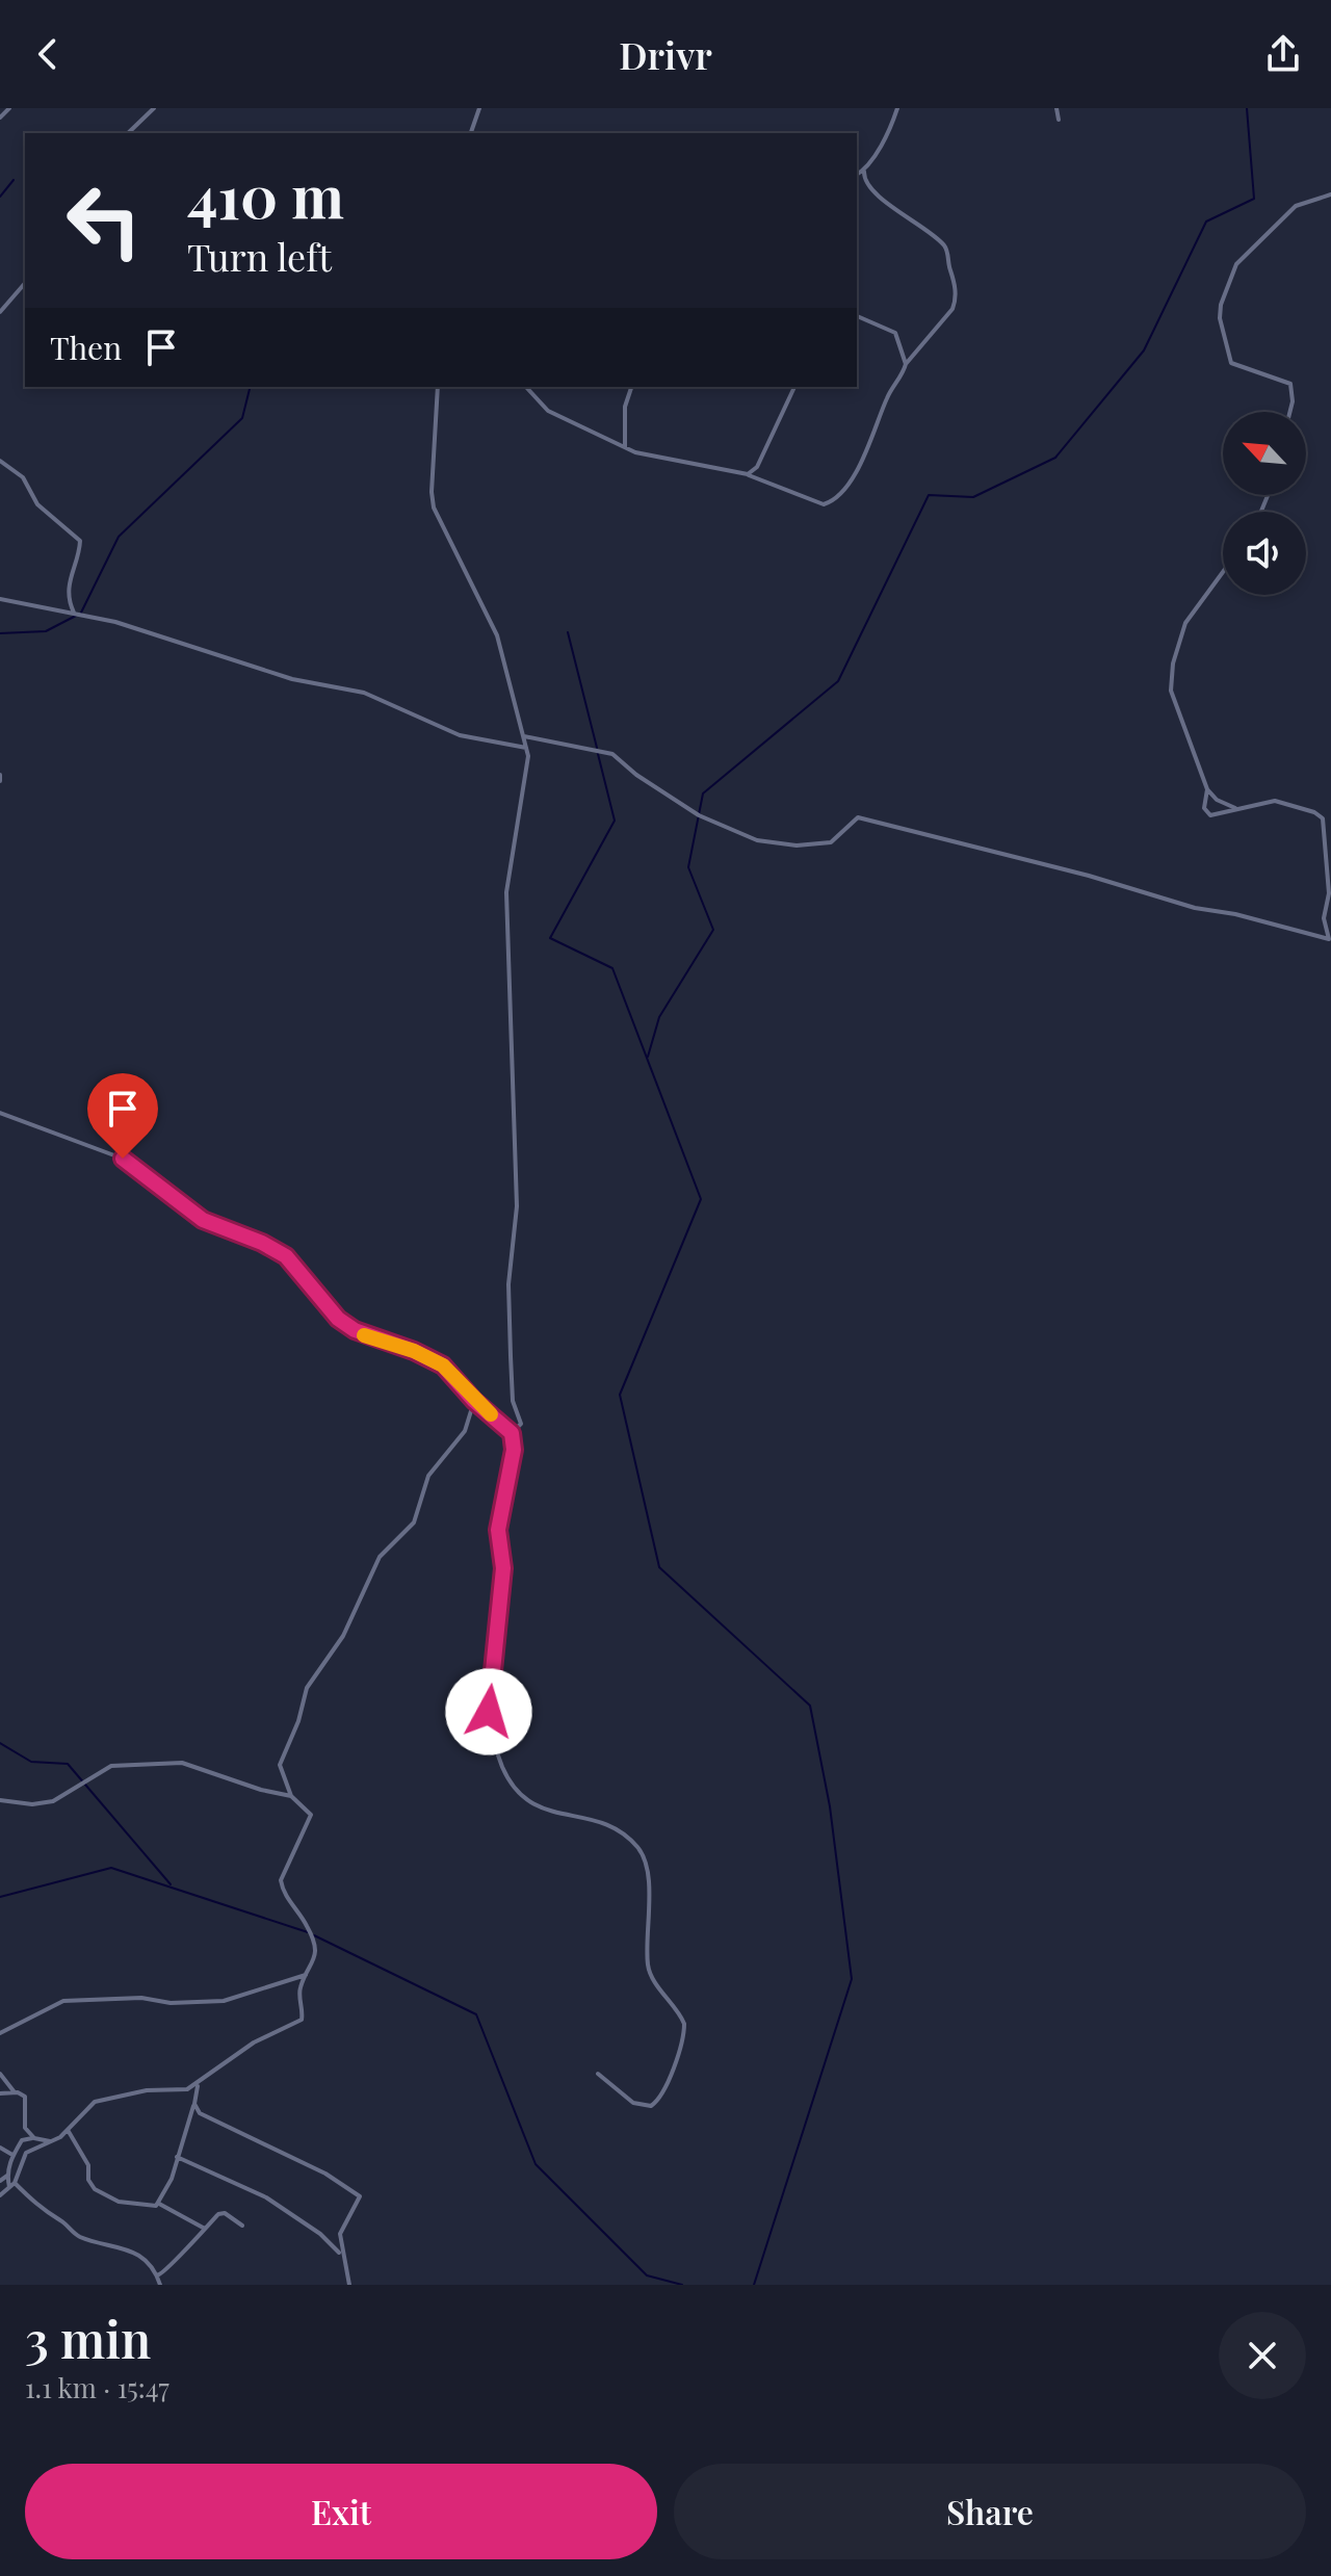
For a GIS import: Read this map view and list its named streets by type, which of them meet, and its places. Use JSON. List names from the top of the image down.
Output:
{
  "north": "top left",
  "page": {
    "header": "Drivr",
    "turn": ["410 m", "Turn left"],
    "then": "Then",
    "heading": ["3 min", "1.1 km · 15:47"],
    "buttons": ["Exit", "Share"]
  }
}
